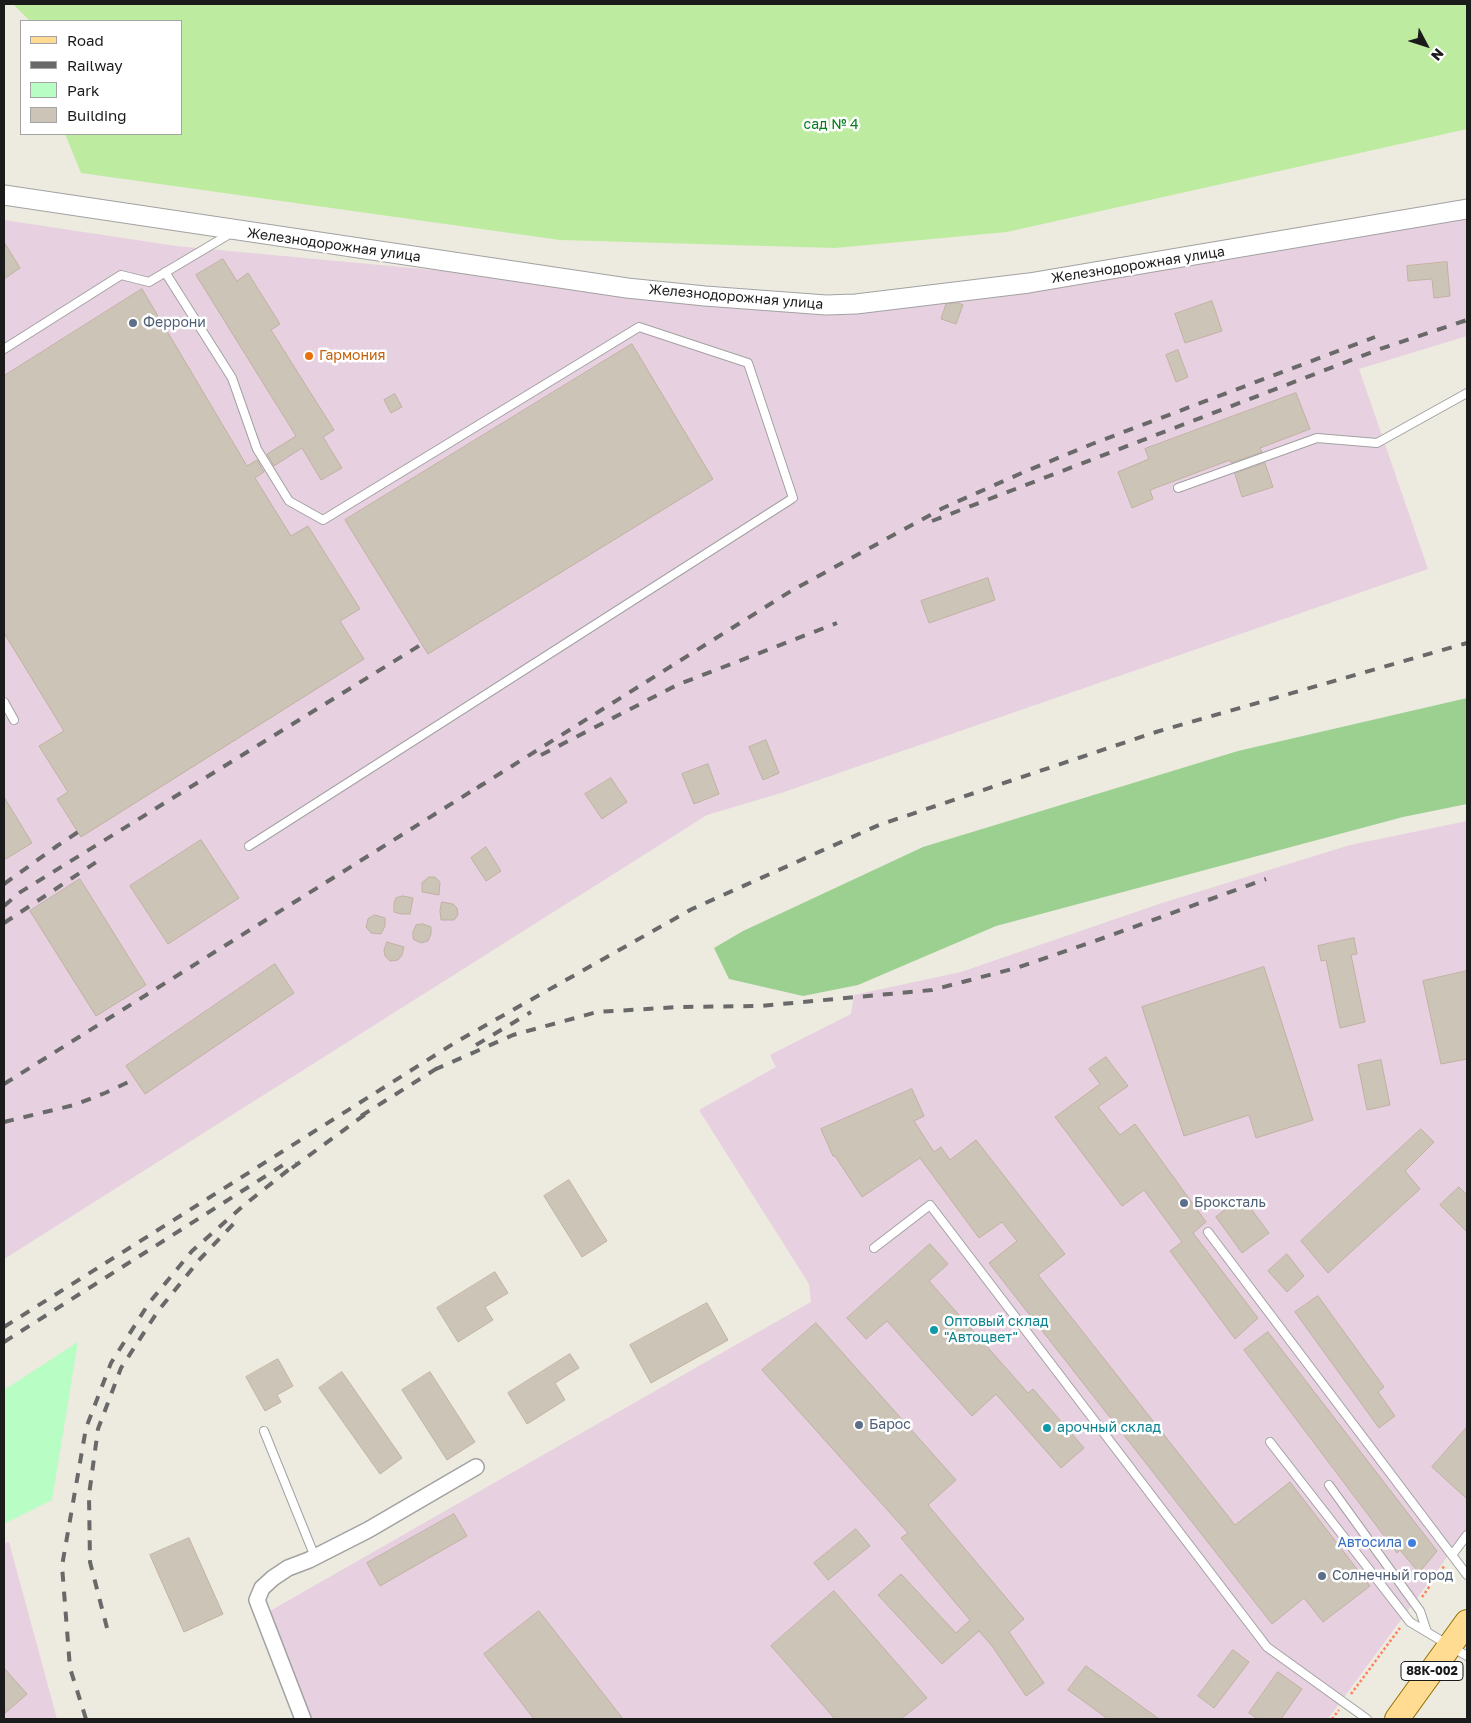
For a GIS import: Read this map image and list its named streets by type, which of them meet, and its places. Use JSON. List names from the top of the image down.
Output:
{
  "streets": {
    "main road": ["88К-002"],
    "street": ["Железнодорожная улица"]
  },
  "parks": ["сад № 4"],
  "places": [
    "Феррони",
    "Гармония",
    "Броксталь",
    "Оптовый склад \"Автоцвет\"",
    "Барос",
    "арочный склад",
    "Автосила",
    "Солнечный город"
  ],
  "legend": [
    "Road",
    "Railway",
    "Park",
    "Building"
  ],
  "north": "bottom right"
}
